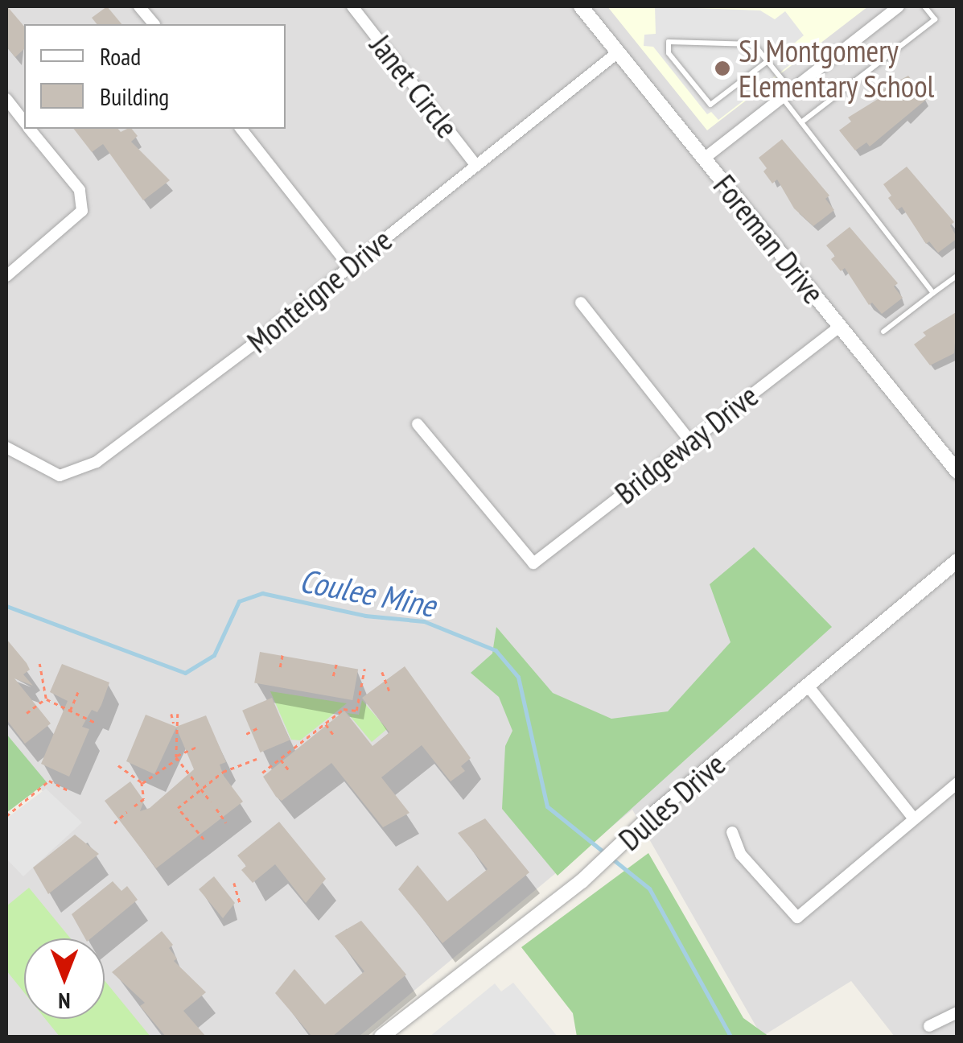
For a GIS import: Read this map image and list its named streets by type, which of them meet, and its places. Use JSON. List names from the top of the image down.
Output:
{
  "streets": {
    "street": [
      "Janet Circle",
      "Foreman Drive",
      "Monteigne Drive",
      "Bridgeway Drive",
      "Dulles Drive"
    ]
  },
  "crossings": [
    ["Janet Circle", "Monteigne Drive"],
    ["Foreman Drive", "Monteigne Drive"],
    ["Foreman Drive", "Bridgeway Drive"]
  ],
  "water": ["Coulee Mine"],
  "places": ["SJ Montgomery Elementary School"],
  "legend": ["Road", "Building"],
  "north": "bottom"
}
